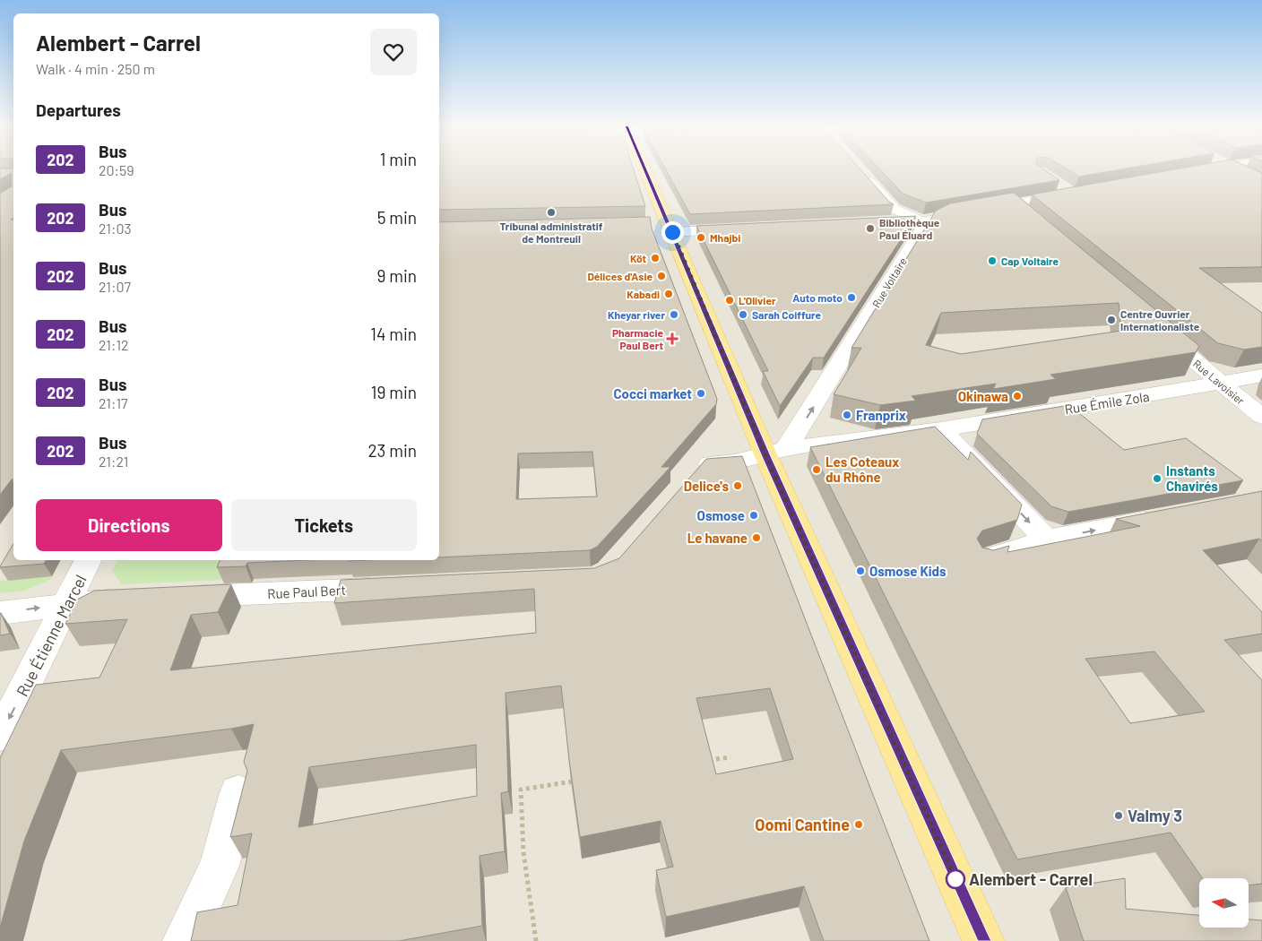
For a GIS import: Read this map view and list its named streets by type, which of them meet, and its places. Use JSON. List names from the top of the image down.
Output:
{
  "streets": {
    "street": [
      "Rue Voltaire",
      "Rue Lavoisier",
      "Rue Émile Zola",
      "Rue Paul Bert",
      "Rue Étienne Marcel"
    ]
  },
  "crossings": [
    ["Rue Voltaire", "Rue Émile Zola"],
    ["Rue Lavoisier", "Rue Émile Zola"]
  ],
  "one_way": ["Rue Voltaire", "Rue Étienne Marcel"],
  "places": {
    "other": [
      "Tribunal administratif de Montreuil",
      "Bibliothèque Paul Éluard",
      "Mhajbi",
      "Köt",
      "Cap Voltaire",
      "Délices d'Asie",
      "Kabadi",
      "Auto moto",
      "L'Olivier",
      "Kheyar river",
      "Sarah Coiffure",
      "Centre Ouvrier Internationaliste",
      "Cocci market",
      "Okinawa",
      "Franprix",
      "Les Coteaux du Rhône",
      "Instants Chavirés",
      "Delice's",
      "Osmose",
      "Le havane",
      "Osmose Kids",
      "Valmy 3",
      "Oomi Cantine",
      "Alembert - Carrel"
    ],
    "health": ["Pharmacie Paul Bert"]
  },
  "lines": ["bus line 202"],
  "north": "left",
  "page": {
    "heading": [
      ["Alembert - Carrel", "Walk · 4 min · 250 m"],
      "Departures"
    ],
    "list": [
      {
        "mark": "202",
        "name": "Bus",
        "note": "20:59",
        "value": "1 min"
      },
      {
        "mark": "202",
        "name": "Bus",
        "note": "21:03",
        "value": "5 min"
      },
      {
        "mark": "202",
        "name": "Bus",
        "note": "21:07",
        "value": "9 min"
      },
      {
        "mark": "202",
        "name": "Bus",
        "note": "21:12",
        "value": "14 min"
      },
      {
        "mark": "202",
        "name": "Bus",
        "note": "21:17",
        "value": "19 min"
      },
      {
        "mark": "202",
        "name": "Bus",
        "note": "21:21",
        "value": "23 min"
      }
    ],
    "buttons": ["Directions", "Tickets"]
  }
}
